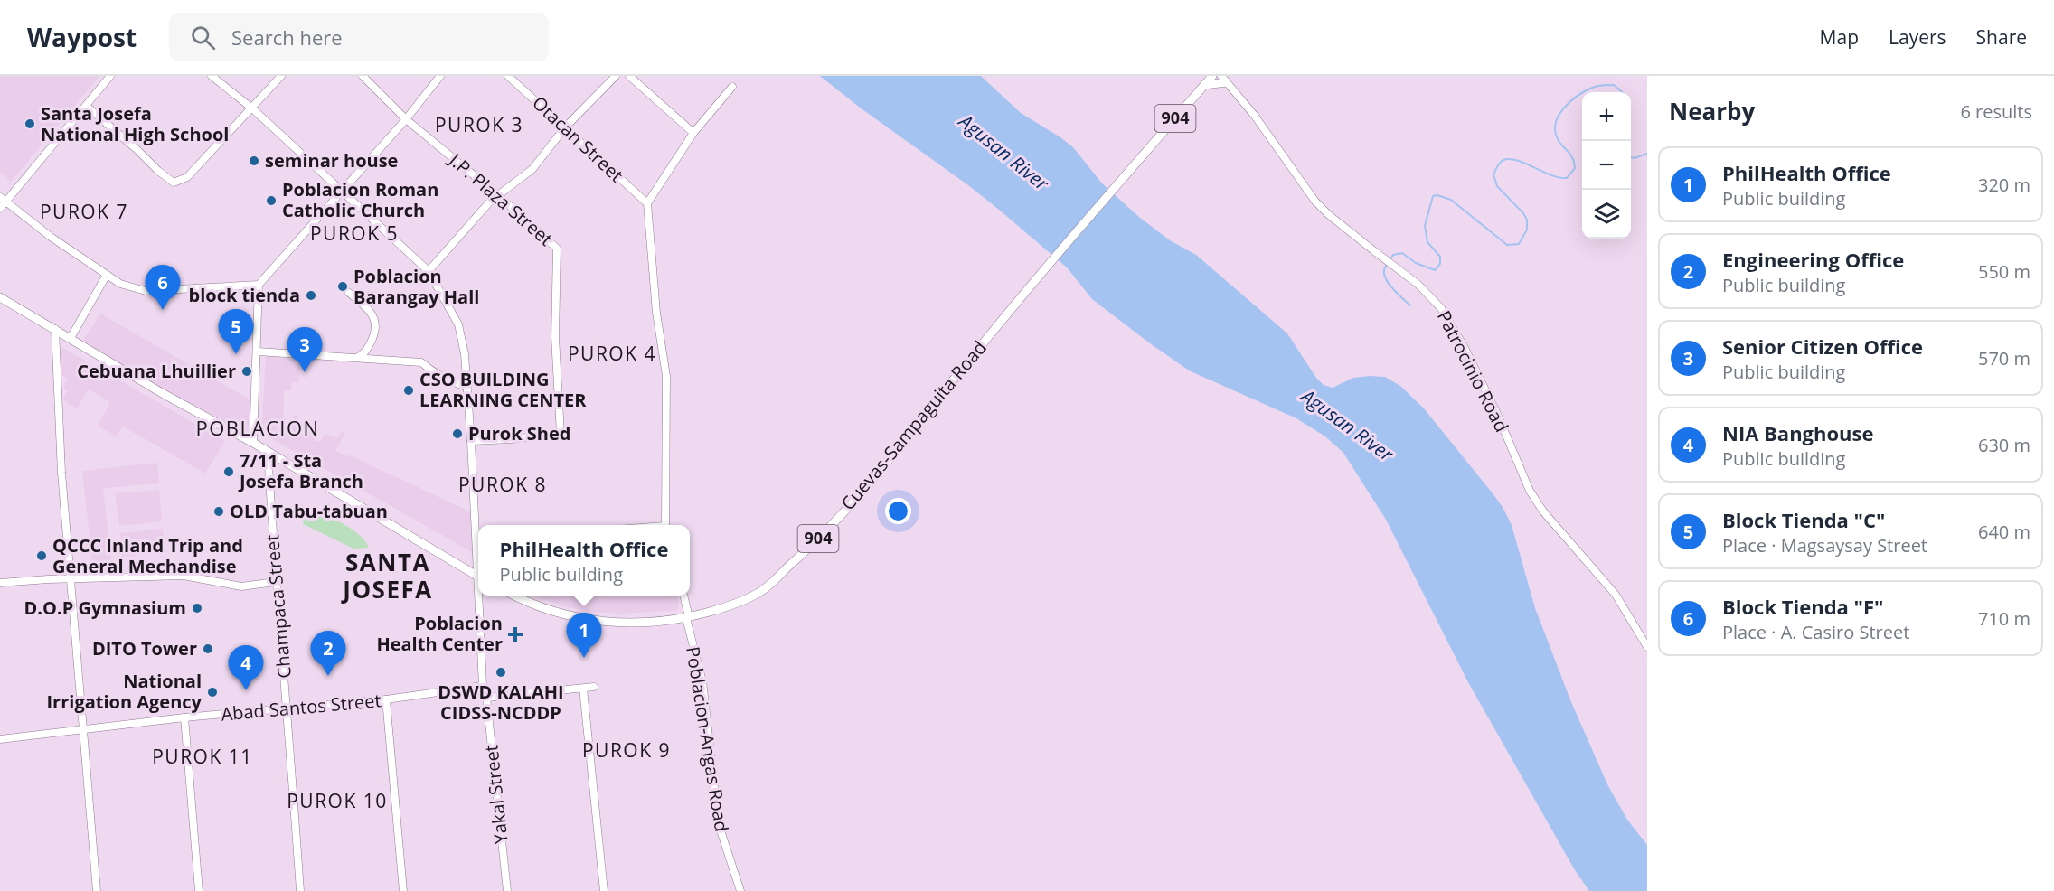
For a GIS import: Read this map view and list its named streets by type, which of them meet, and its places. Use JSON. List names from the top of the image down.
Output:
{
  "streets": {
    "main road": ["904", "Cuevas-Sampaguita Road"],
    "street": [
      "Otacan Street",
      "J.P. Plaza Street",
      "Patrocinio Road",
      "Champaca Street",
      "Abad Santos Street",
      "Poblacion-Angas Road",
      "Yakal Street"
    ]
  },
  "crossings": [
    ["Cuevas-Sampaguita Road", "Poblacion-Angas Road"],
    ["Champaca Street", "Abad Santos Street"]
  ],
  "districts": [
    "PUROK 3",
    "PUROK 7",
    "PUROK 5",
    "PUROK 4",
    "POBLACION",
    "PUROK 8",
    "SANTA JOSEFA",
    "PUROK 9",
    "PUROK 11",
    "PUROK 10"
  ],
  "water": ["Agusan River"],
  "places": {
    "other": [
      "Santa Josefa National High School",
      "seminar house",
      "Poblacion Roman Catholic Church",
      "Poblacion Barangay Hall",
      "block tienda",
      "Cebuana Lhuillier",
      "CSO BUILDING LEARNING CENTER",
      "Purok Shed",
      "7/11 - Sta Josefa Branch",
      "OLD Tabu-tabuan",
      "QCCC Inland Trip and General Mechandise",
      "D.O.P Gymnasium",
      "DITO Tower",
      "DSWD KALAHI CIDSS-NCDDP",
      "National Irrigation Agency"
    ],
    "health": ["Poblacion Health Center"]
  },
  "page": {
    "header": "Waypost",
    "search": "Search here",
    "nav": ["Map", "Layers", "Share"],
    "heading": ["Nearby", "6 results"],
    "map_buttons": ["+", "−"],
    "list": [
      {
        "mark": "1",
        "name": "PhilHealth Office",
        "note": "Public building",
        "value": "320 m"
      },
      {
        "mark": "2",
        "name": "Engineering Office",
        "note": "Public building",
        "value": "550 m"
      },
      {
        "mark": "3",
        "name": "Senior Citizen Office",
        "note": "Public building",
        "value": "570 m"
      },
      {
        "mark": "4",
        "name": "NIA Banghouse",
        "note": "Public building",
        "value": "630 m"
      },
      {
        "mark": "5",
        "name": "Block Tienda \"C\"",
        "note": "Place · Magsaysay Street",
        "value": "640 m"
      },
      {
        "mark": "6",
        "name": "Block Tienda \"F\"",
        "note": "Place · A. Casiro Street",
        "value": "710 m"
      }
    ],
    "pins": [
      "6",
      "5",
      "3",
      "1",
      "2",
      "4"
    ],
    "popup": ["PhilHealth Office", "Public building"]
  }
}
